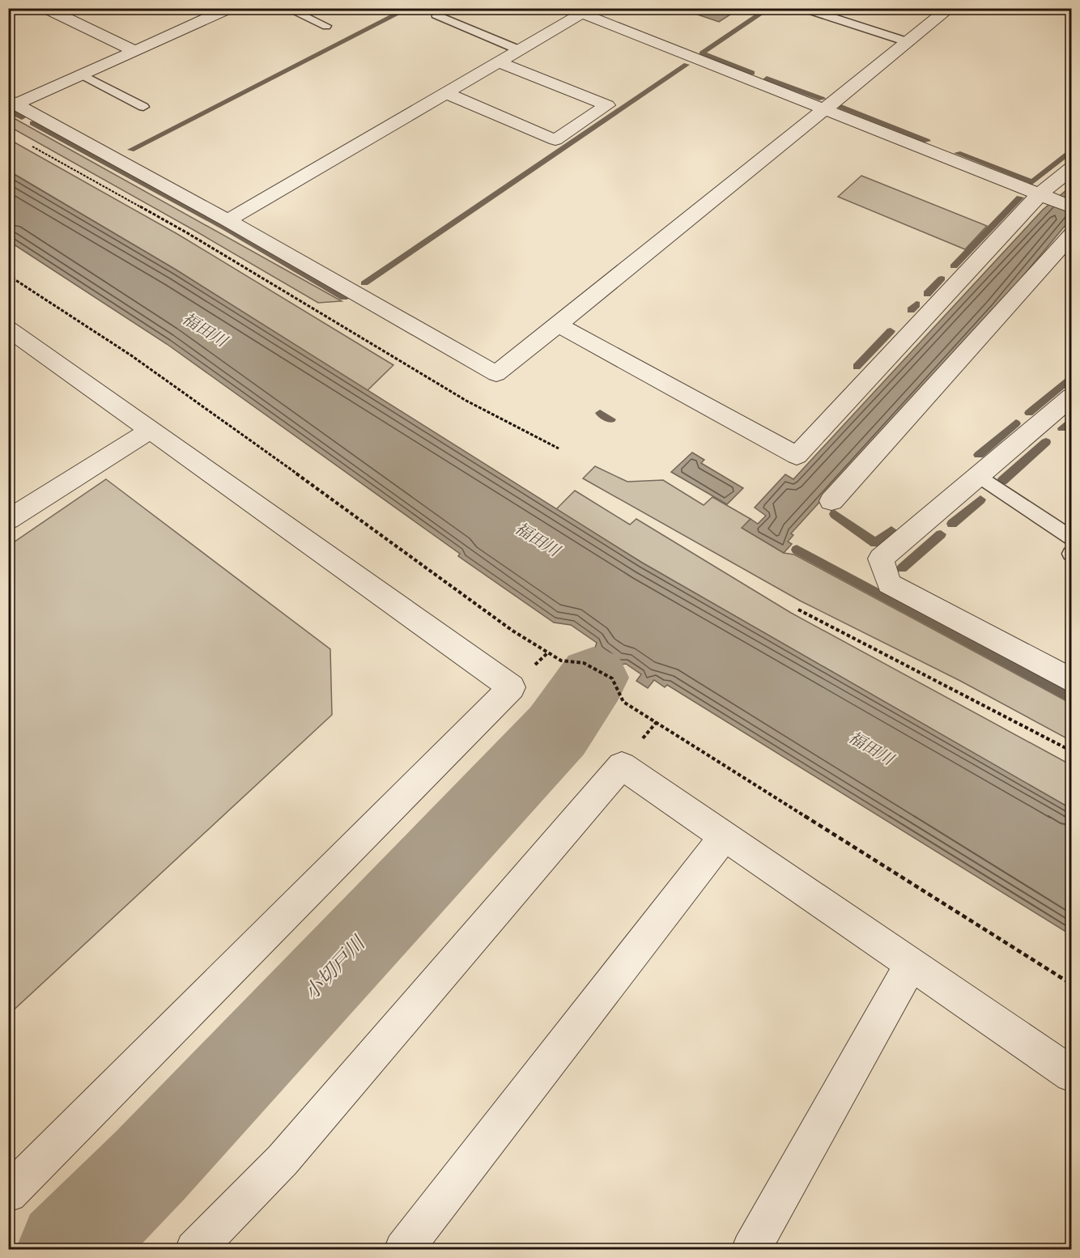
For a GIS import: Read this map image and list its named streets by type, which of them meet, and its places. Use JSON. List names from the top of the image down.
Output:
{
  "water": ["福田川", "小切戸川"]
}
